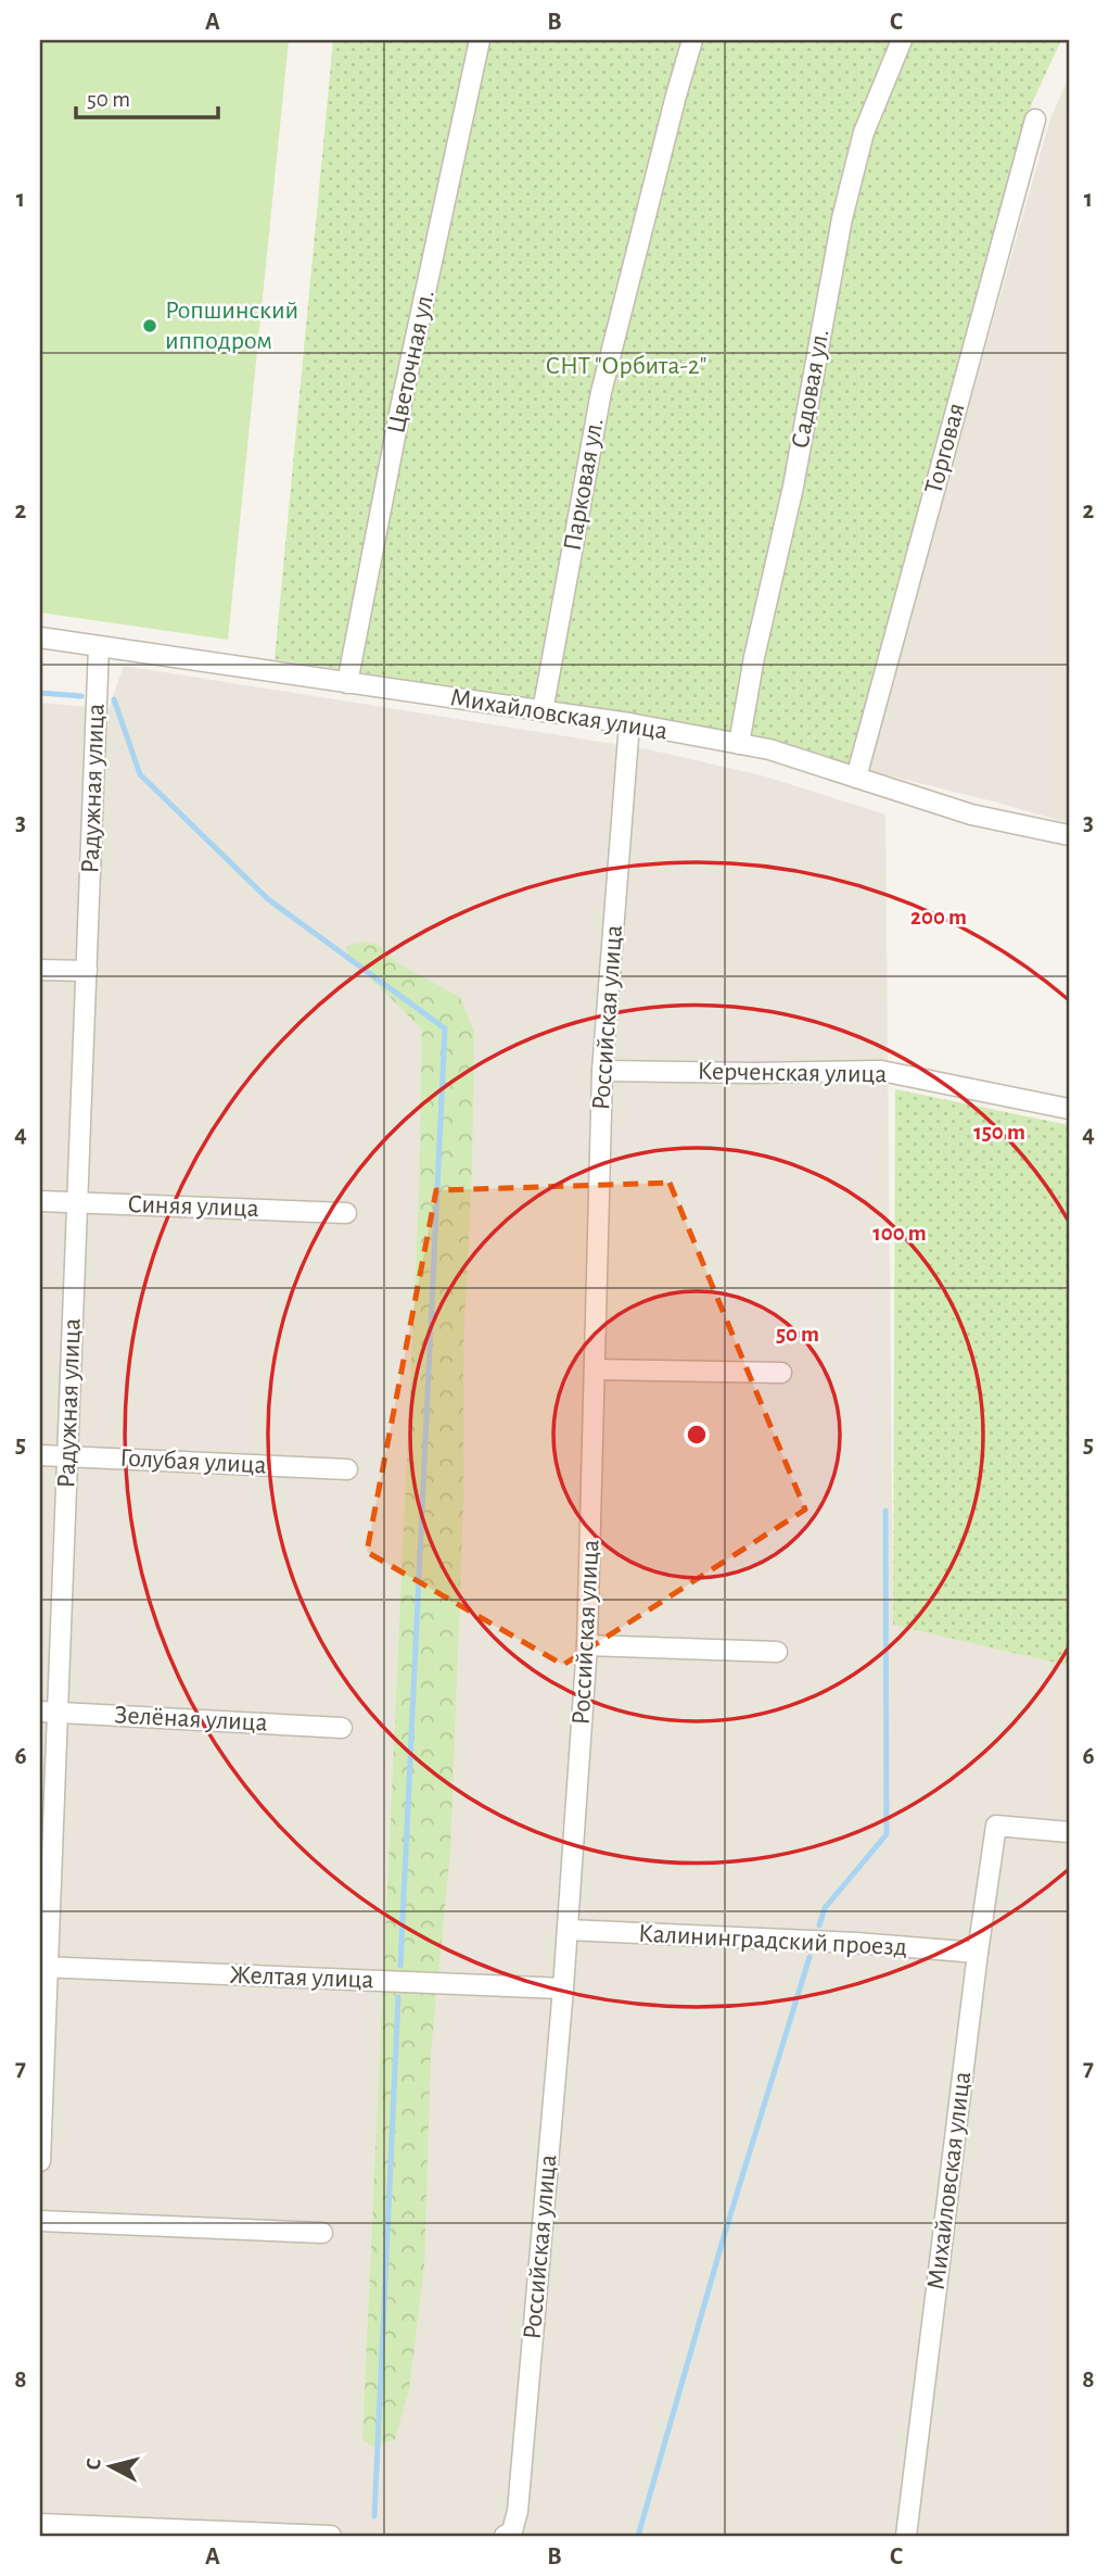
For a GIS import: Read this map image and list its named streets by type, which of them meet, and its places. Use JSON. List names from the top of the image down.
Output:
{
  "streets": {
    "street": [
      "Цветочная ул.",
      "Садовая ул.",
      "Торговая",
      "Парковая ул.",
      "Михайловская улица",
      "Радужная улица",
      "Российская улица",
      "Керченская улица",
      "Синяя улица",
      "Голубая улица",
      "Зелёная улица",
      "Калининградский проезд",
      "Желтая улица"
    ]
  },
  "crossings": [
    ["Цветочная ул.", "Михайловская улица"],
    ["Садовая ул.", "Михайловская улица"],
    ["Торговая", "Михайловская улица"],
    ["Парковая ул.", "Михайловская улица"],
    ["Михайловская улица", "Радужная улица"],
    ["Михайловская улица", "Российская улица"],
    ["Михайловская улица", "Калининградский проезд"],
    ["Радужная улица", "Синяя улица"],
    ["Радужная улица", "Голубая улица"],
    ["Радужная улица", "Зелёная улица"],
    ["Радужная улица", "Желтая улица"],
    ["Российская улица", "Керченская улица"],
    ["Российская улица", "Калининградский проезд"],
    ["Российская улица", "Желтая улица"]
  ],
  "parks": ["СНТ \"Орбита-2\""],
  "places": ["Ропшинский ипподром"],
  "scale_bar": "50 m",
  "north": "left",
  "grid": {
    "columns": ["A", "B", "C"],
    "rows": [
      "1",
      "2",
      "3",
      "4",
      "5",
      "6",
      "7",
      "8"
    ]
  },
  "rings": [
    "200 m",
    "150 m",
    "100 m",
    "50 m"
  ]
}
